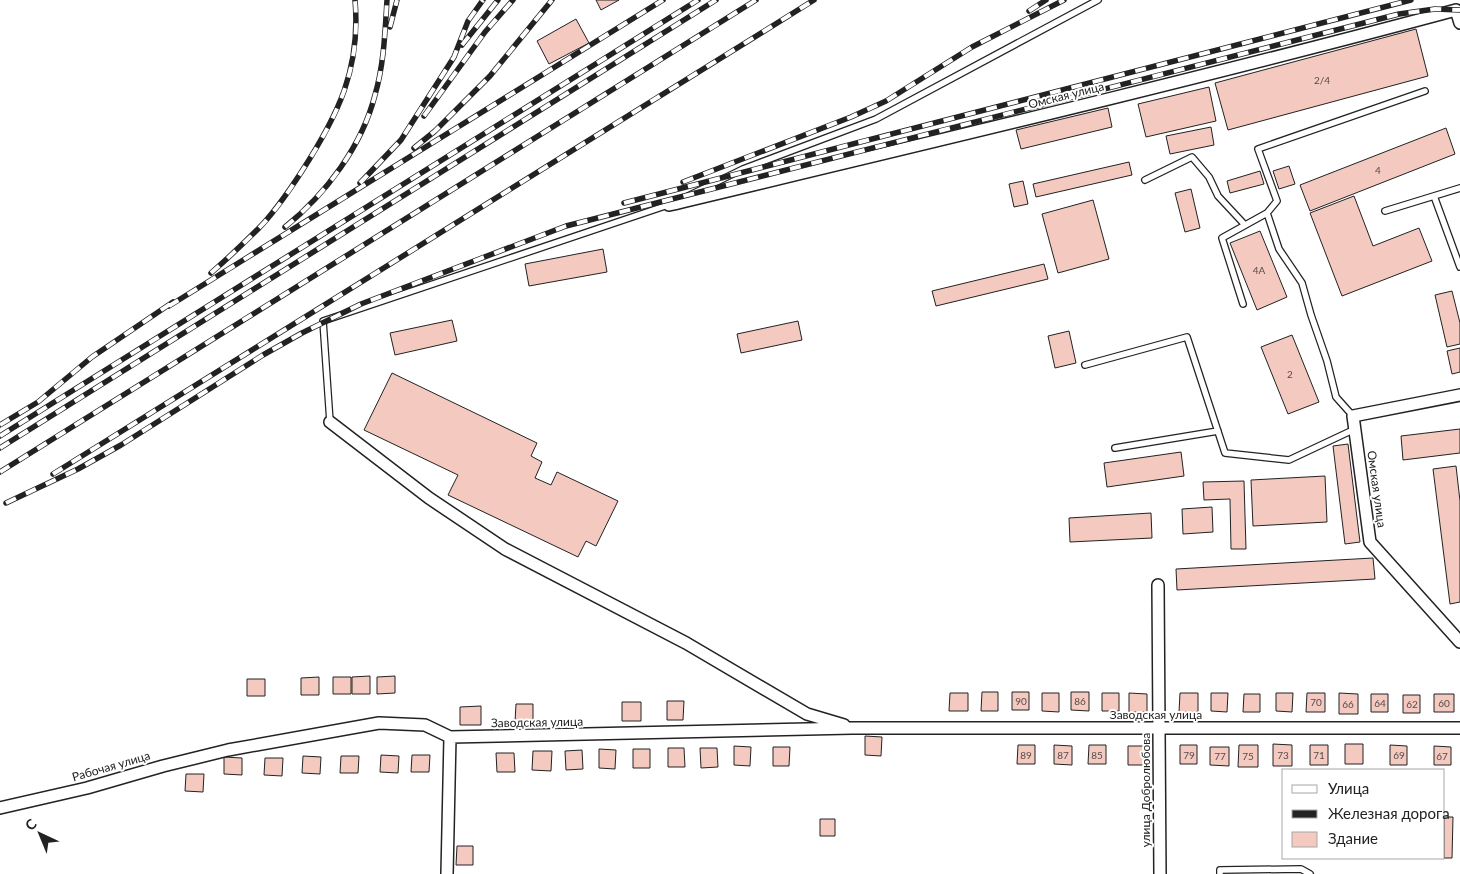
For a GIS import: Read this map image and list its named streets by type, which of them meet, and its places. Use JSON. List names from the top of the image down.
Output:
{
  "streets": {
    "street": [
      "Омская улица",
      "Заводская улица",
      "Рабочая улица",
      "улица Добролюбова"
    ]
  },
  "crossings": [
    ["Заводская улица", "Рабочая улица"],
    ["Заводская улица", "улица Добролюбова"]
  ],
  "house_numbers": [
    "2/4",
    "4",
    "4А",
    "2",
    "90",
    "86",
    "70",
    "64",
    "60",
    "66",
    "62",
    "89",
    "87",
    "85",
    "79",
    "73",
    "71",
    "69",
    "77",
    "75",
    "67"
  ],
  "legend": ["Улица", "Железная дорога", "Здание"],
  "north": "top left"
}
